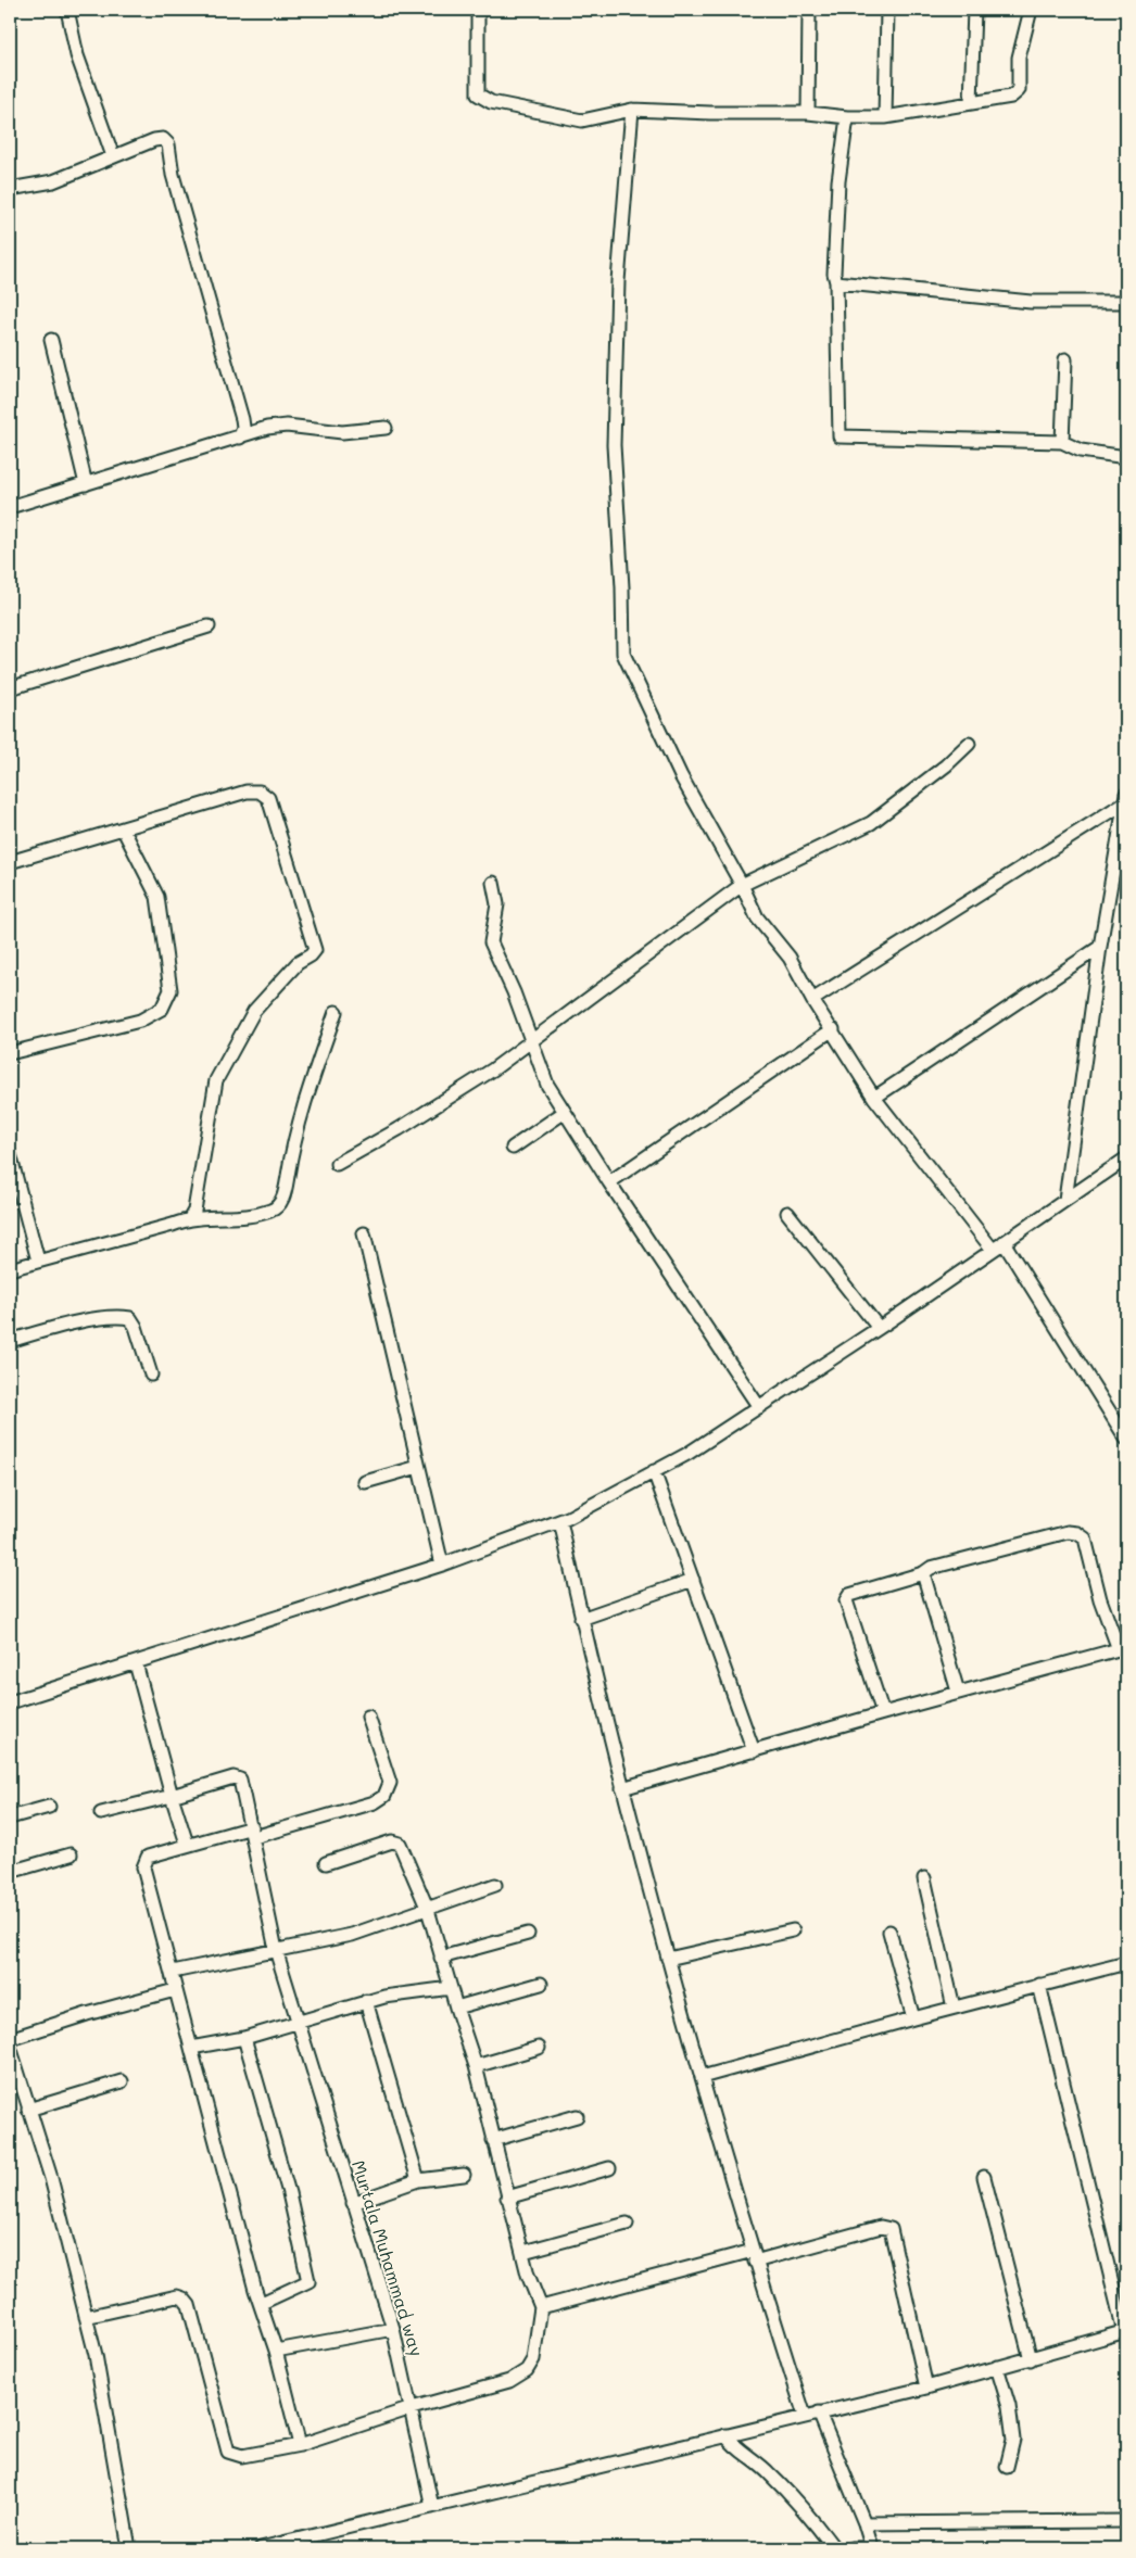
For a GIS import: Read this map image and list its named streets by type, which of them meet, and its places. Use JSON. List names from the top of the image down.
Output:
{
  "streets": {
    "street": ["Murtala Muhammad way"]
  }
}
